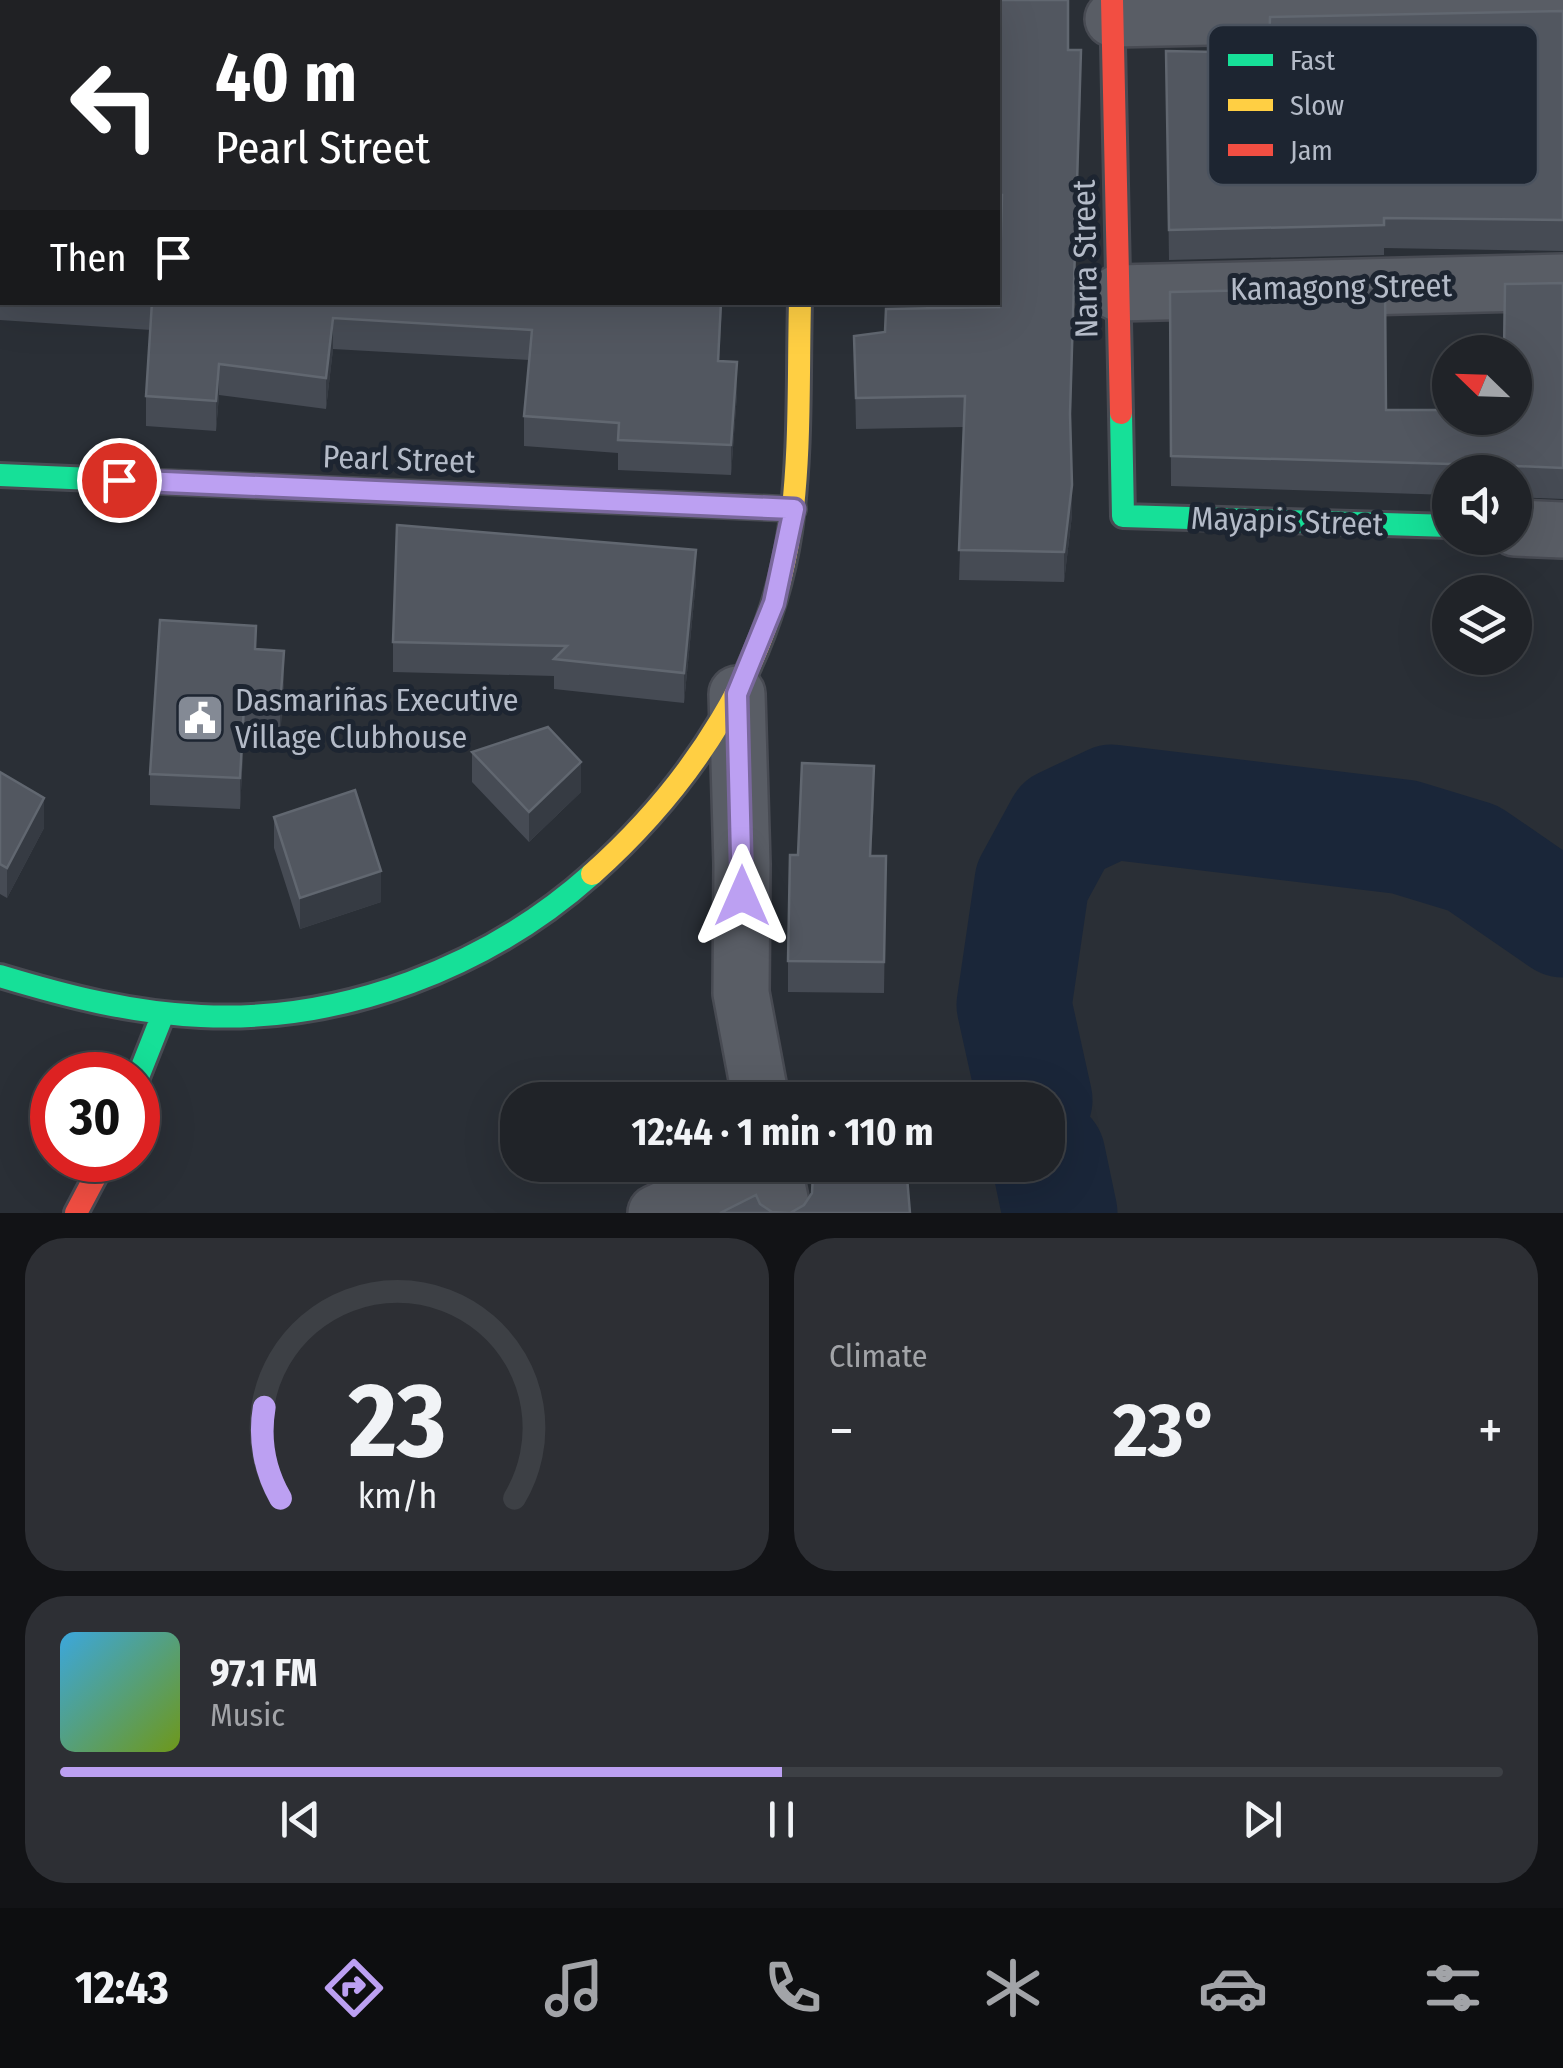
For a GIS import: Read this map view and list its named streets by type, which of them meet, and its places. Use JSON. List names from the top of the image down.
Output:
{
  "streets": {
    "street": [
      "Narra Street",
      "Kamagong Street",
      "Pearl Street",
      "Mayapis Street"
    ]
  },
  "crossings": [
    ["Narra Street", "Kamagong Street"],
    ["Narra Street", "Mayapis Street"]
  ],
  "places": {
    "public building": ["Dasmariñas Executive Village Clubhouse"]
  },
  "legend": ["Fast", "Slow", "Jam"],
  "north": "top left",
  "page": {
    "turn": ["40 m", "Pearl Street"],
    "then": "Then",
    "limit": "30",
    "trip": "12:44 · 1 min · 110 m",
    "tile": "Climate",
    "heat": ["−", "23°", "+"],
    "song": ["97.1 FM", "Music"],
    "tabs": "12:43",
    "gauge": ["23", "km/h"]
  }
}
